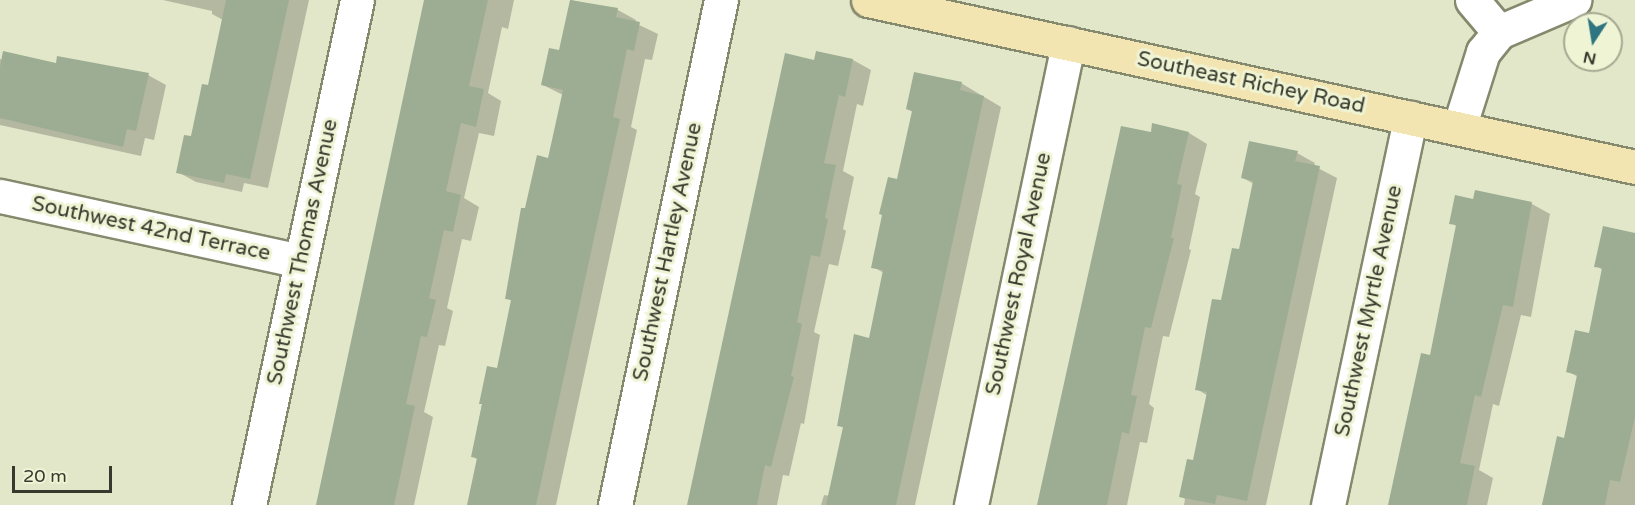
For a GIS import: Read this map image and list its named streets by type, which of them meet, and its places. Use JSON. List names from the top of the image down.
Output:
{
  "streets": {
    "main road": ["Southeast Richey Road"],
    "street": [
      "Southwest 42nd Terrace",
      "Southwest Thomas Avenue",
      "Southwest Hartley Avenue",
      "Southwest Royal Avenue",
      "Southwest Myrtle Avenue"
    ]
  },
  "crossings": [
    ["Southeast Richey Road", "Southwest Royal Avenue"],
    ["Southeast Richey Road", "Southwest Myrtle Avenue"],
    ["Southwest 42nd Terrace", "Southwest Thomas Avenue"]
  ],
  "scale_bar": "20 m",
  "north": "bottom"
}
